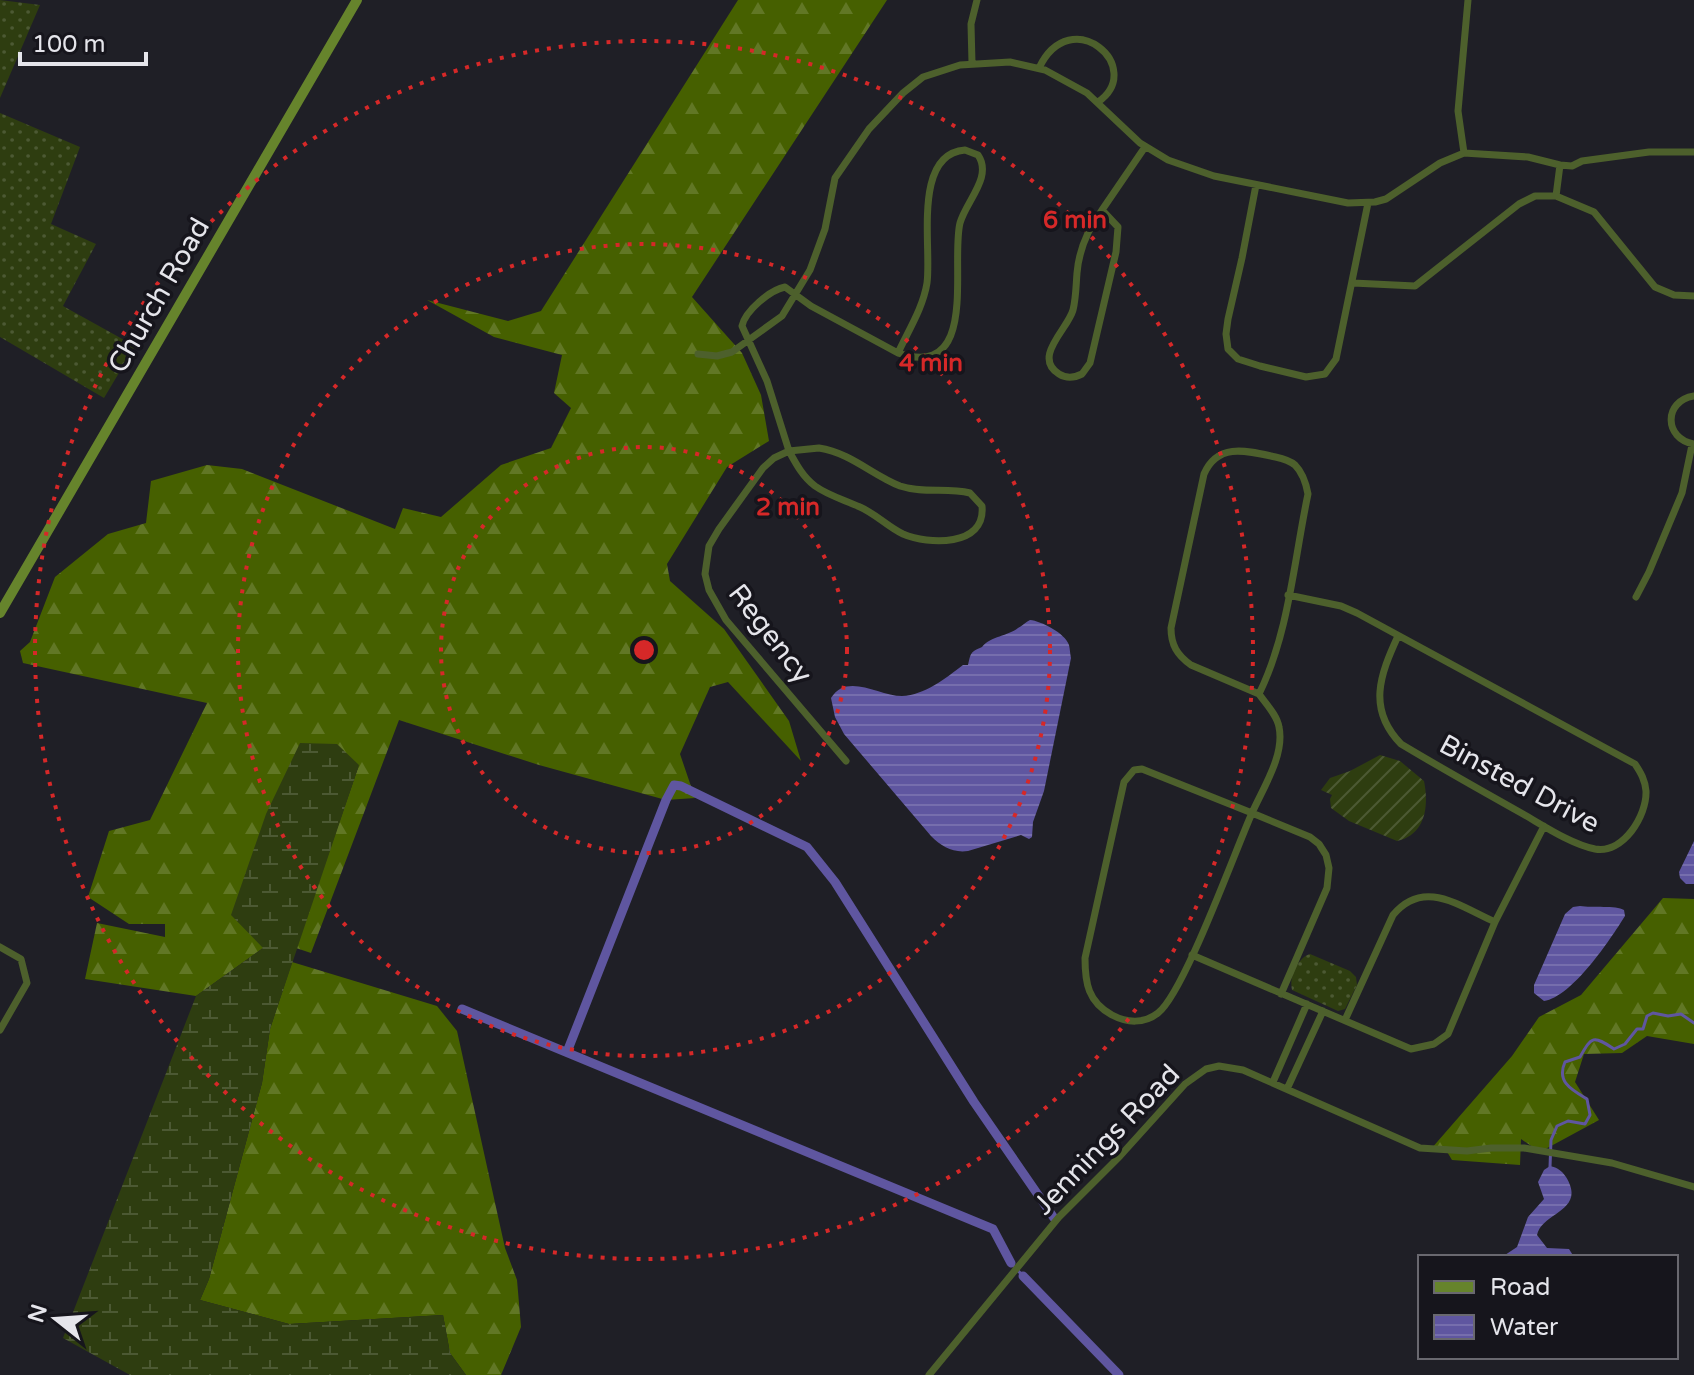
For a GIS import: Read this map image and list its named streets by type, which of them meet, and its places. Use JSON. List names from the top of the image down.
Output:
{
  "streets": {
    "main road": ["Church Road"],
    "street": ["Regency", "Binsted Drive", "Jennings Road"]
  },
  "legend": ["Road", "Water"],
  "scale_bar": "100 m",
  "north": "left",
  "rings": ["6 min", "4 min", "2 min"]
}
